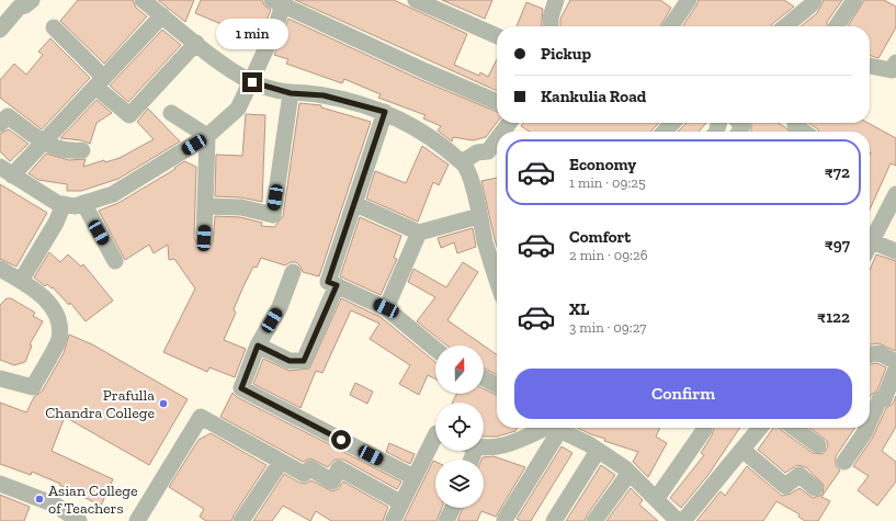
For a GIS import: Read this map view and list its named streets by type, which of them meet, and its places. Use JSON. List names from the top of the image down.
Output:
{
  "places": ["Prafulla Chandra College", "Asian College of Teachers"],
  "north": "top",
  "page": {
    "bubble": "1 min",
    "banner": ["Pickup", "Kankulia Road"],
    "list": [
      {
        "name": "Economy",
        "note": "1 min · 09:25",
        "value": "₹72"
      },
      {
        "name": "Comfort",
        "note": "2 min · 09:26",
        "value": "₹97"
      },
      {
        "name": "XL",
        "note": "3 min · 09:27",
        "value": "₹122"
      }
    ],
    "buttons": "Confirm"
  }
}
